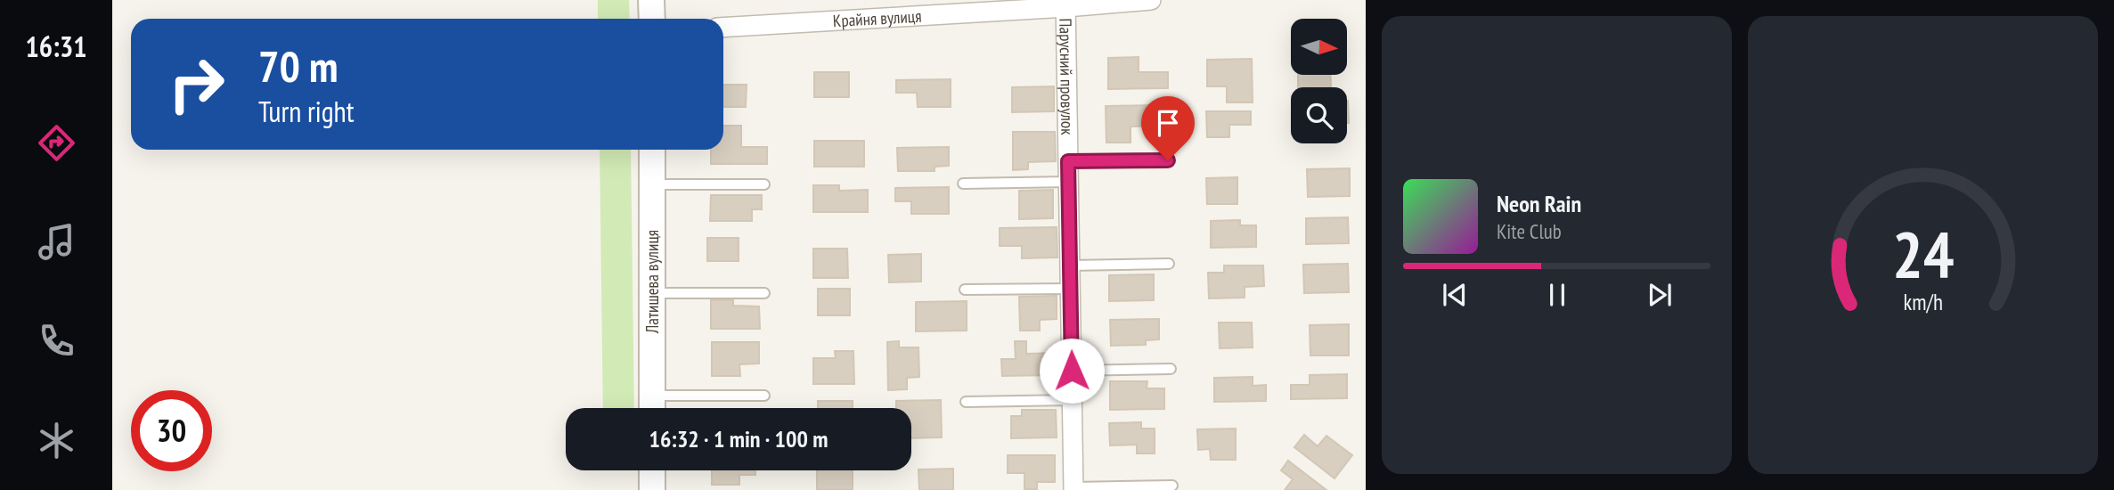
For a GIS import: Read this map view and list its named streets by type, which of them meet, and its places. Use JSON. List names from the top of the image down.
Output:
{
  "streets": {
    "street": ["Крайня вулиця", "Парусний провулок", "Латишева вулиця"]
  },
  "crossings": [
    ["Крайня вулиця", "Парусний провулок"]
  ],
  "north": "right",
  "page": {
    "tabs": "16:31",
    "turn": ["70 m", "Turn right"],
    "song": ["Neon Rain", "Kite Club"],
    "limit": "30",
    "trip": "16:32 · 1 min · 100 m",
    "gauge": ["24", "km/h"]
  }
}
